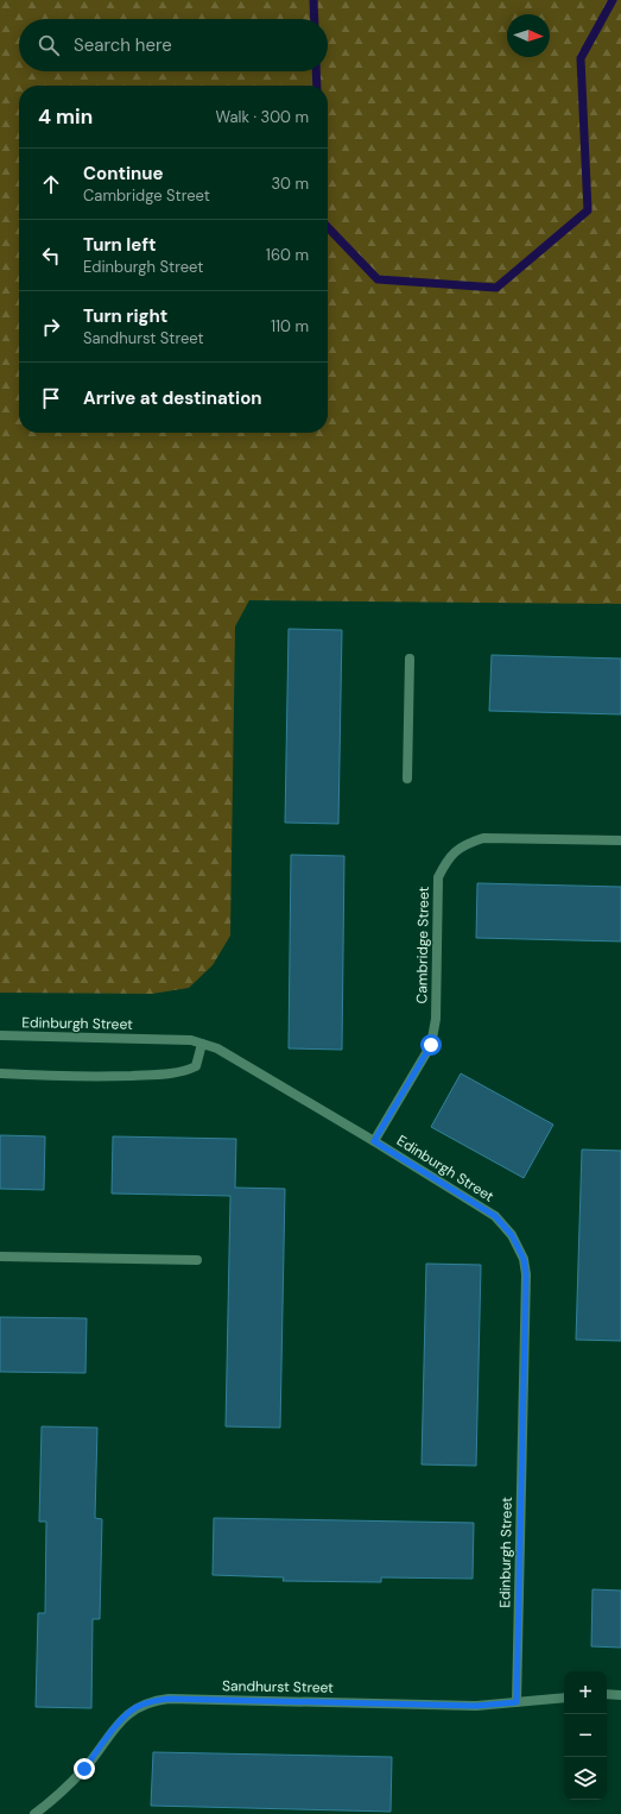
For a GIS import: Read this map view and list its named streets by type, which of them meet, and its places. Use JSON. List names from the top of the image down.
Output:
{
  "streets": {
    "street": ["Cambridge Street", "Edinburgh Street", "Sandhurst Street"]
  },
  "crossings": [
    ["Cambridge Street", "Edinburgh Street"],
    ["Edinburgh Street", "Sandhurst Street"]
  ],
  "north": "right",
  "page": {
    "search": "Search here",
    "heading": ["4 min", "Walk · 300 m"],
    "list": [
      ["Continue", "Cambridge Street", "30 m"],
      ["Turn left", "Edinburgh Street", "160 m"],
      ["Turn right", "Sandhurst Street", "110 m"],
      "Arrive at destination"
    ],
    "map_buttons": ["+", "−"]
  }
}
